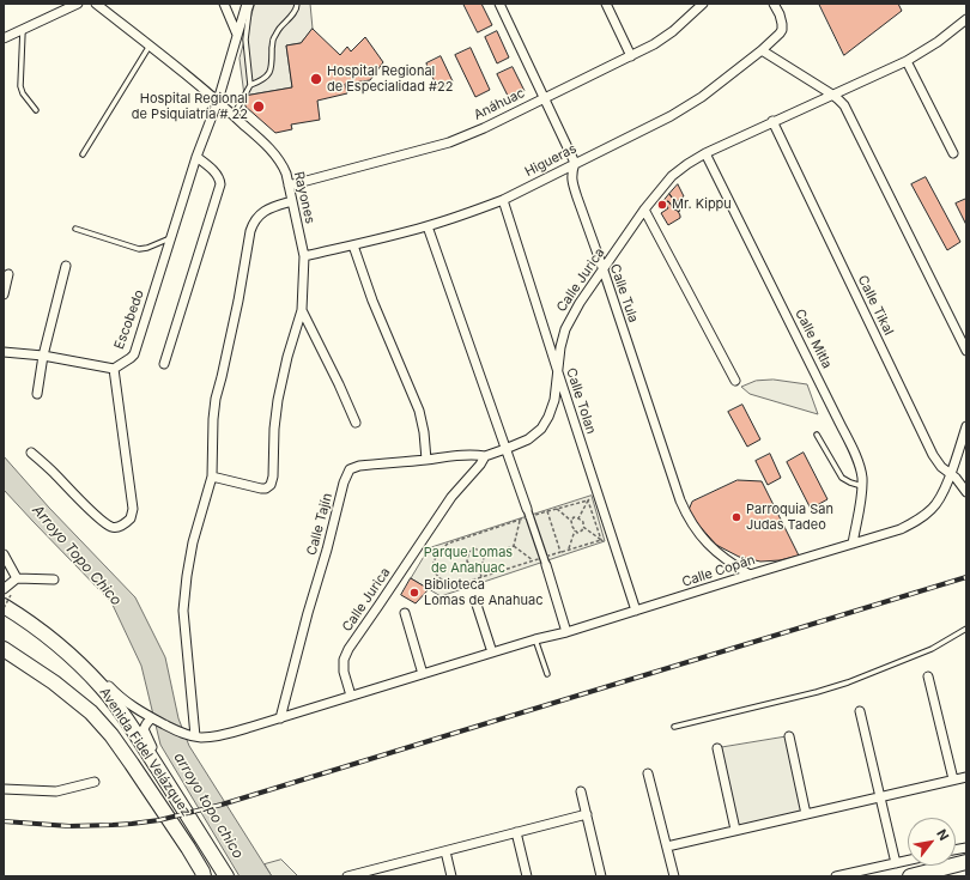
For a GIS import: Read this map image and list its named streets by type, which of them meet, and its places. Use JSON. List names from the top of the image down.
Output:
{
  "streets": {
    "highway": ["Avenida Fidel Velázquez"],
    "street": [
      "Anáhuac",
      "Higueras",
      "Rayones",
      "Calle Jurica",
      "Calle Tula",
      "Calle Tikal",
      "Escobedo",
      "Calle Mitla",
      "Calle Tolan",
      "Calle Tajín",
      "Calle Copán"
    ]
  },
  "crossings": [
    ["Anáhuac", "Rayones"],
    ["Anáhuac", "Calle Tula"],
    ["Higueras", "Rayones"],
    ["Higueras", "Calle Tula"],
    ["Higueras", "Calle Tolan"],
    ["Rayones", "Escobedo"],
    ["Calle Jurica", "Calle Tula"],
    ["Calle Jurica", "Calle Tikal"],
    ["Calle Jurica", "Calle Mitla"],
    ["Calle Jurica", "Calle Tolan"],
    ["Calle Jurica", "Calle Tajín"],
    ["Calle Jurica", "Calle Copán"],
    ["Calle Tula", "Calle Copán"],
    ["Calle Tikal", "Calle Copán"],
    ["Calle Mitla", "Calle Copán"],
    ["Calle Tolan", "Calle Copán"],
    ["Calle Tajín", "Calle Copán"],
    ["Calle Copán", "Avenida Fidel Velázquez"]
  ],
  "water": ["Arroyo Topo Chico", "arroyo topo chico"],
  "parks": ["Parque Lomas de Anahuac"],
  "places": [
    "Hospital Regional de Especialidad #22",
    "Hospital Regional de Psiquiatría # 22",
    "Mr. Kippu",
    "Parroquia San Judas Tadeo",
    "Biblioteca Lomas de Anahuac"
  ],
  "north": "top right"
}
